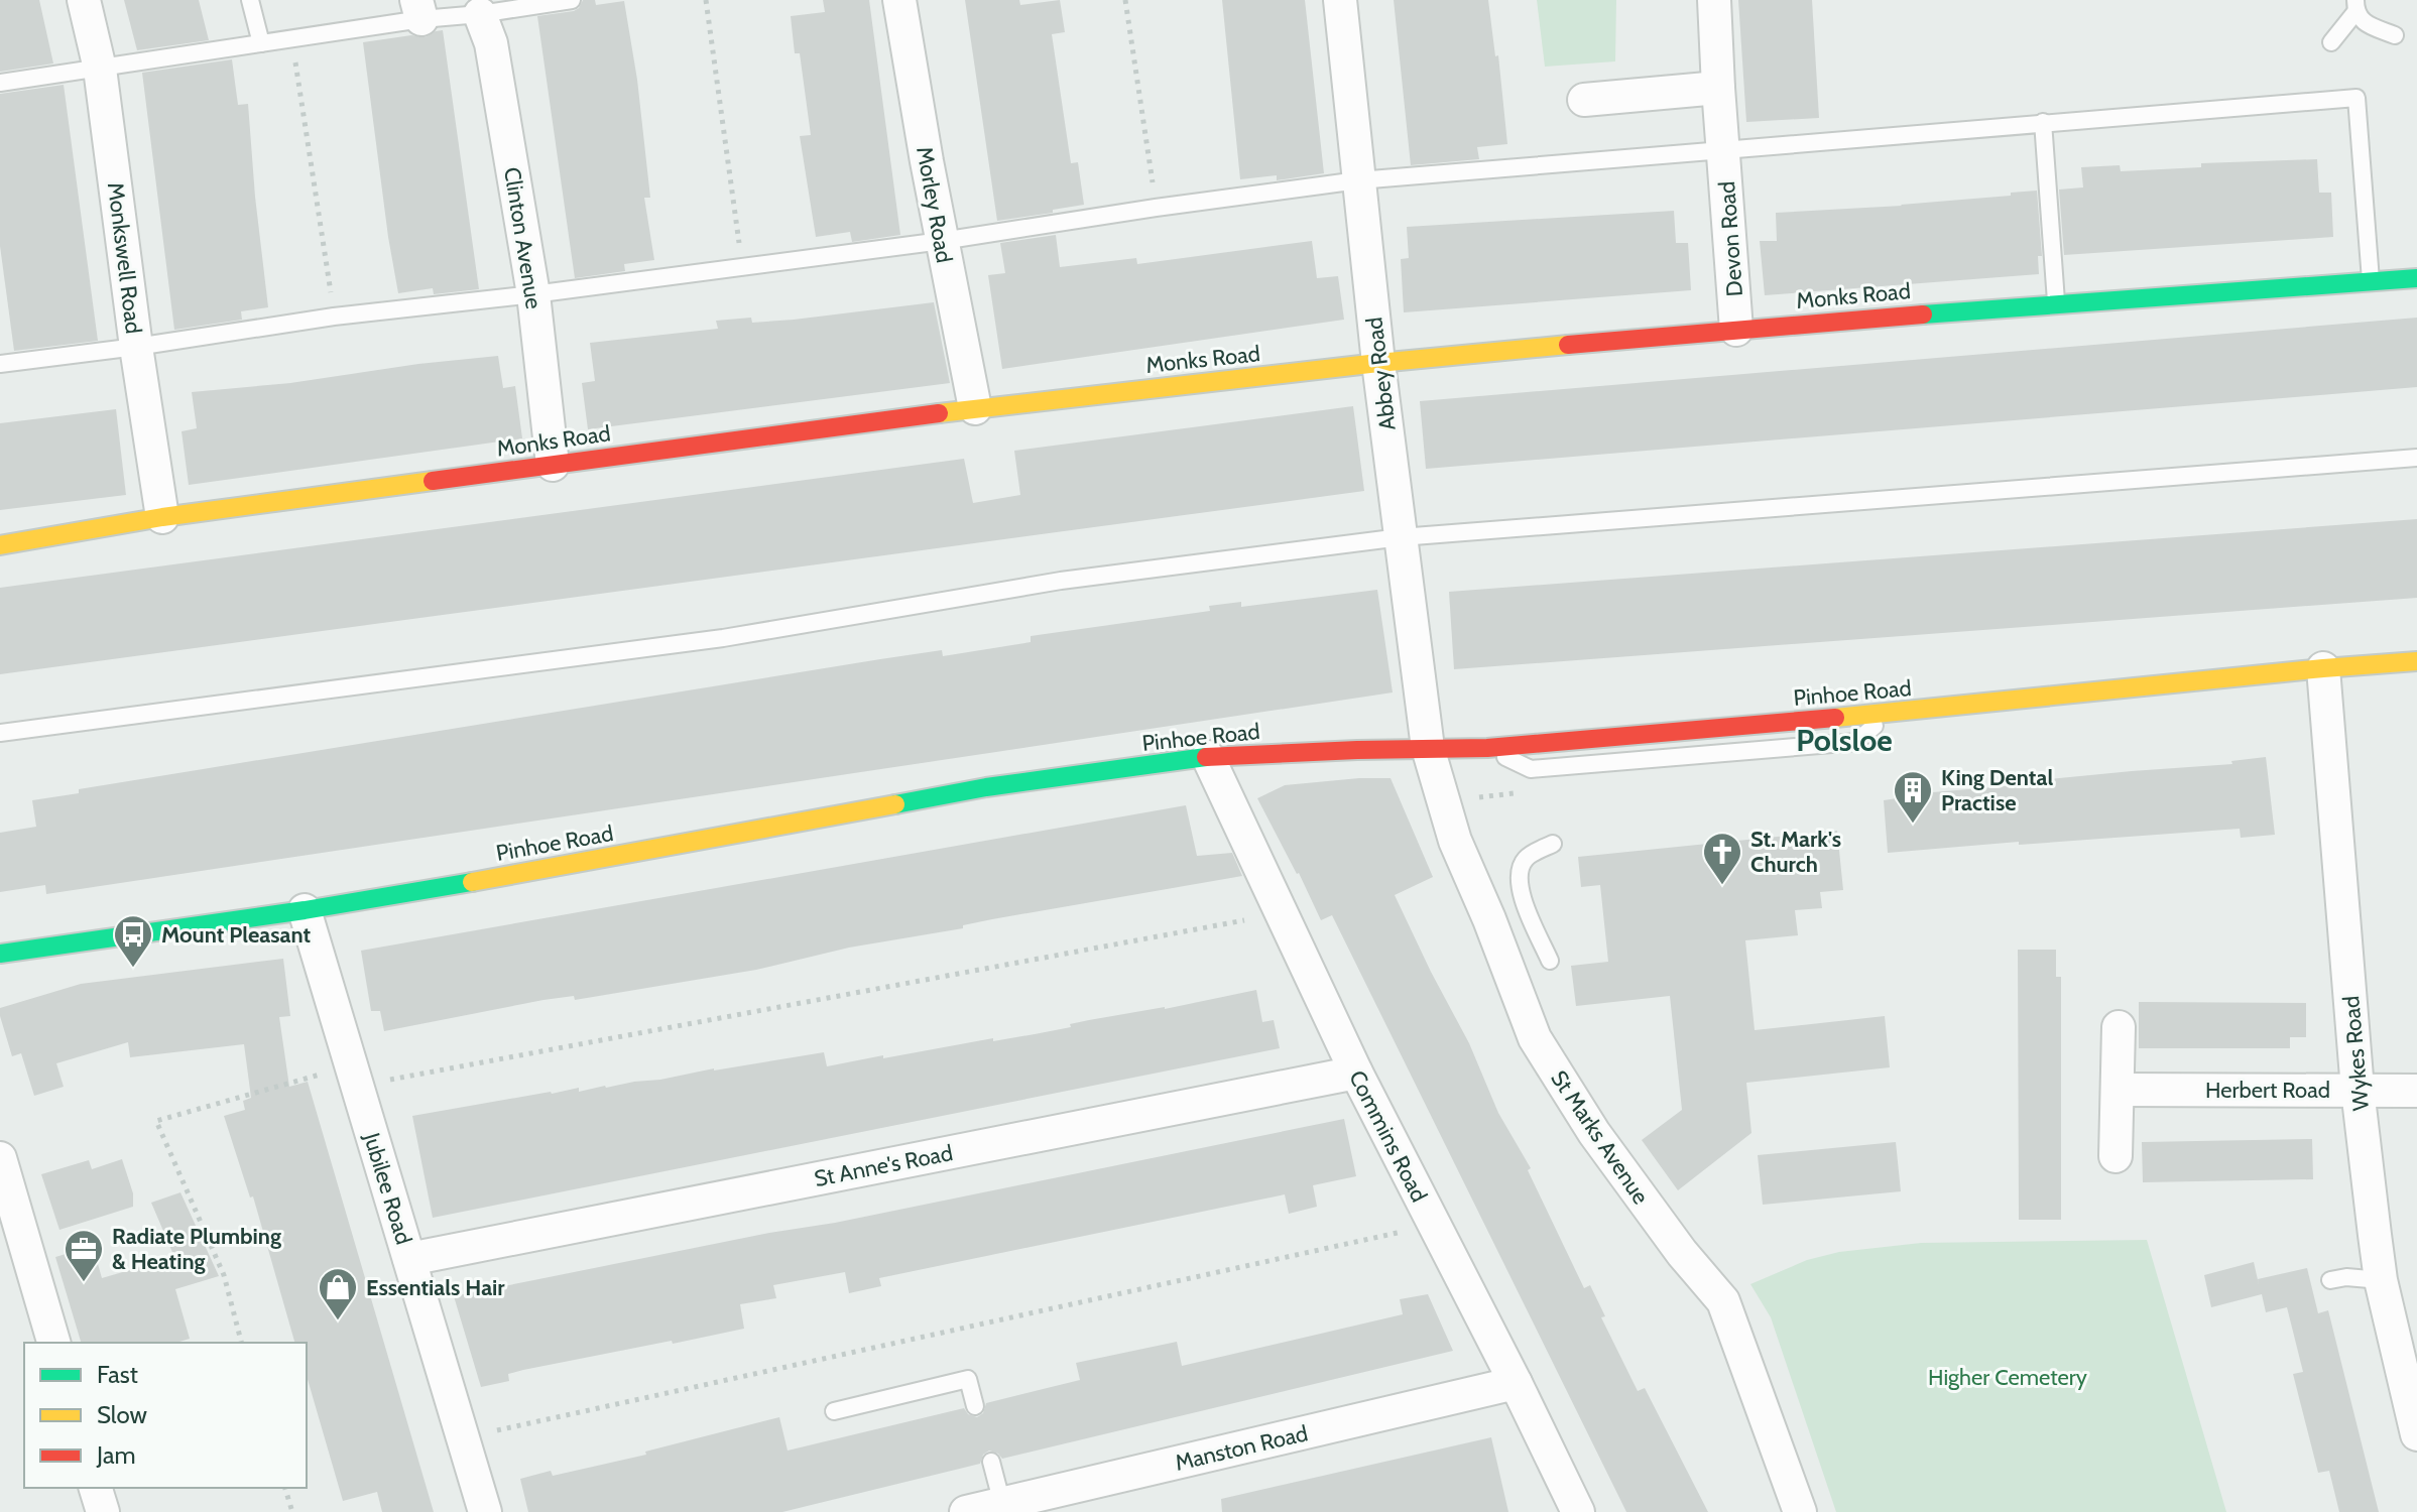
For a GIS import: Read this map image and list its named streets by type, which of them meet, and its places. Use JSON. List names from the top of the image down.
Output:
{
  "streets": {
    "street": [
      "Morley Road",
      "Clinton Avenue",
      "Devon Road",
      "Monkswell Road",
      "Monks Road",
      "Abbey Road",
      "Pinhoe Road",
      "Wykes Road",
      "Herbert Road",
      "Commins Road",
      "St Marks Avenue",
      "St Anne's Road",
      "Jubilee Road",
      "Manston Road"
    ]
  },
  "crossings": [
    ["Morley Road", "Monks Road"],
    ["Clinton Avenue", "Monks Road"],
    ["Devon Road", "Monks Road"],
    ["Monkswell Road", "Monks Road"],
    ["Monks Road", "Abbey Road"],
    ["Abbey Road", "Pinhoe Road"],
    ["Abbey Road", "St Marks Avenue"],
    ["Pinhoe Road", "Wykes Road"],
    ["Pinhoe Road", "Commins Road"],
    ["Pinhoe Road", "St Marks Avenue"],
    ["Pinhoe Road", "Jubilee Road"],
    ["Wykes Road", "Herbert Road"],
    ["Commins Road", "St Anne's Road"],
    ["Commins Road", "Manston Road"],
    ["St Anne's Road", "Jubilee Road"]
  ],
  "districts": ["Polsloe"],
  "parks": ["Higher Cemetery"],
  "places": {
    "building": ["King Dental Practise"],
    "church": ["St. Mark's Church"],
    "bus stop": ["Mount Pleasant"],
    "office": ["Radiate Plumbing & Heating"],
    "shop": ["Essentials Hair"]
  },
  "legend": ["Fast", "Slow", "Jam"]
}
